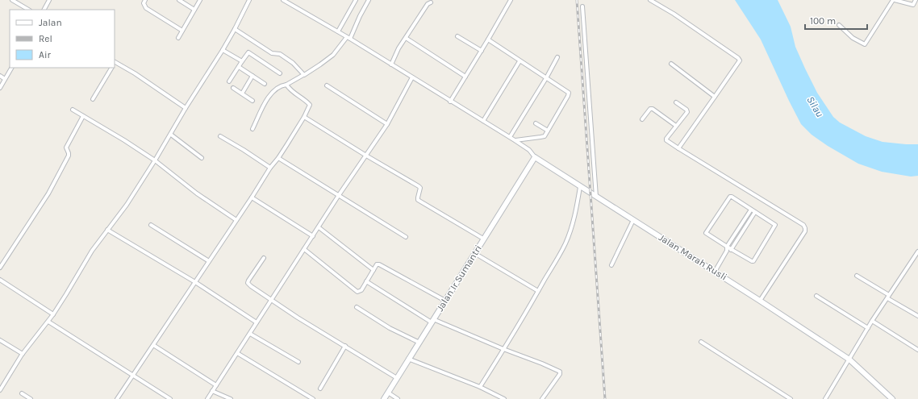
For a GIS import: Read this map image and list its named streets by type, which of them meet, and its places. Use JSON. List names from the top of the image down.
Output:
{
  "streets": {
    "main road": ["Jalan Marah Rusli", "Jalan Ir Sumantri"]
  },
  "crossings": [
    ["Jalan Marah Rusli", "Jalan Ir Sumantri"]
  ],
  "water": ["Silau"],
  "legend": ["Jalan", "Rel", "Air"],
  "scale_bar": "100 m"
}
